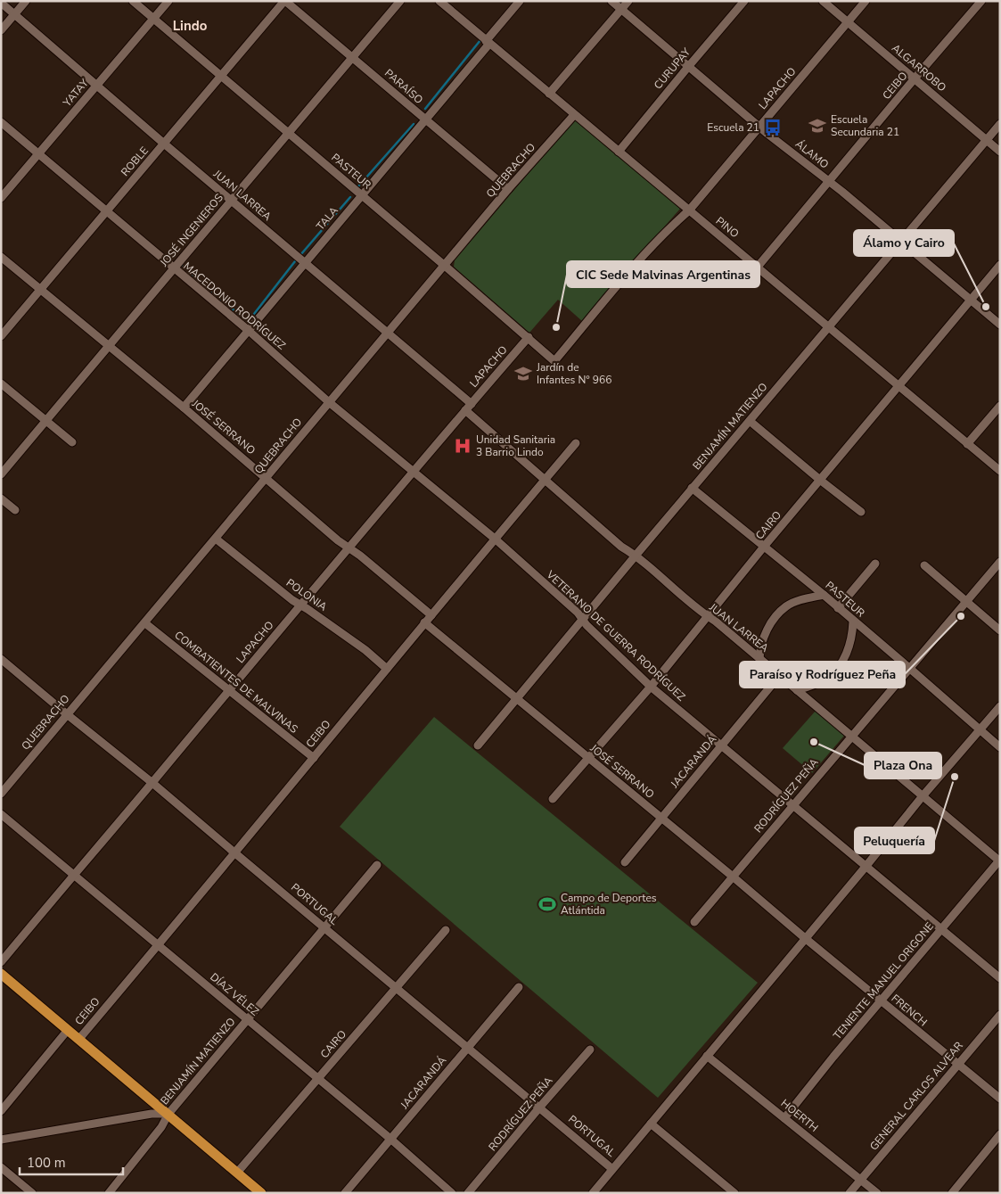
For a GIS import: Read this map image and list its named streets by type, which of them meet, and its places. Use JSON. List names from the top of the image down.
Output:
{
  "streets": {
    "street": [
      "ALGARROBO",
      "CURUPAY",
      "CEIBO",
      "PARAÍSO",
      "LAPACHO",
      "YATAY",
      "ÁLAMO",
      "ROBLE",
      "QUEBRACHO",
      "PASTEUR",
      "JUAN LARREA",
      "TALA",
      "PINO",
      "JOSÉ INGENIEROS",
      "MACEDONIO RODRÍGUEZ",
      "BENJAMÍN MATIENZO",
      "JOSÉ SERRANO",
      "CAIRO",
      "POLONIA",
      "VETERANO DE GUERRA RODRÍGUEZ",
      "COMBATIENTES DE MALVINAS",
      "JACARANDÁ",
      "RODRÍGUEZ PEÑA",
      "PORTUGAL",
      "TENIENTE MANUEL ORIGONE",
      "DÍAZ VÉLEZ",
      "FRENCH",
      "GENERAL CARLOS ALVEAR",
      "HOERTH"
    ]
  },
  "crossings": [
    ["ALGARROBO", "CEIBO"],
    ["ALGARROBO", "LAPACHO"],
    ["ALGARROBO", "BENJAMÍN MATIENZO"],
    ["CURUPAY", "ÁLAMO"],
    ["CURUPAY", "PINO"],
    ["CEIBO", "ÁLAMO"],
    ["CEIBO", "JUAN LARREA"],
    ["CEIBO", "PINO"],
    ["CEIBO", "JOSÉ SERRANO"],
    ["CEIBO", "POLONIA"],
    ["CEIBO", "VETERANO DE GUERRA RODRÍGUEZ"],
    ["CEIBO", "COMBATIENTES DE MALVINAS"],
    ["CEIBO", "PORTUGAL"],
    ["CEIBO", "DÍAZ VÉLEZ"],
    ["PARAÍSO", "ROBLE"],
    ["PARAÍSO", "QUEBRACHO"],
    ["PARAÍSO", "TALA"],
    ["PARAÍSO", "JOSÉ INGENIEROS"],
    ["LAPACHO", "ÁLAMO"],
    ["LAPACHO", "PASTEUR"],
    ["LAPACHO", "JUAN LARREA"],
    ["LAPACHO", "PINO"],
    ["LAPACHO", "MACEDONIO RODRÍGUEZ"],
    ["LAPACHO", "JOSÉ SERRANO"],
    ["LAPACHO", "POLONIA"],
    ["LAPACHO", "VETERANO DE GUERRA RODRÍGUEZ"],
    ["LAPACHO", "COMBATIENTES DE MALVINAS"],
    ["LAPACHO", "PORTUGAL"],
    ["LAPACHO", "DÍAZ VÉLEZ"],
    ["YATAY", "PASTEUR"],
    ["YATAY", "JUAN LARREA"],
    ["YATAY", "MACEDONIO RODRÍGUEZ"],
    ["ÁLAMO", "BENJAMÍN MATIENZO"],
    ["ÁLAMO", "CAIRO"],
    ["ROBLE", "PASTEUR"],
    ["ROBLE", "JUAN LARREA"],
    ["ROBLE", "MACEDONIO RODRÍGUEZ"],
    ["ROBLE", "JOSÉ SERRANO"],
    ["QUEBRACHO", "PASTEUR"],
    ["QUEBRACHO", "JUAN LARREA"],
    ["QUEBRACHO", "PINO"],
    ["QUEBRACHO", "MACEDONIO RODRÍGUEZ"],
    ["QUEBRACHO", "JOSÉ SERRANO"],
    ["QUEBRACHO", "POLONIA"],
    ["QUEBRACHO", "COMBATIENTES DE MALVINAS"],
    ["QUEBRACHO", "PORTUGAL"],
    ["PASTEUR", "JUAN LARREA"],
    ["PASTEUR", "TALA"],
    ["PASTEUR", "JOSÉ INGENIEROS"],
    ["PASTEUR", "BENJAMÍN MATIENZO"],
    ["PASTEUR", "CAIRO"],
    ["PASTEUR", "JACARANDÁ"],
    ["PASTEUR", "RODRÍGUEZ PEÑA"],
    ["JUAN LARREA", "TALA"],
    ["JUAN LARREA", "JOSÉ INGENIEROS"],
    ["JUAN LARREA", "BENJAMÍN MATIENZO"],
    ["JUAN LARREA", "CAIRO"],
    ["JUAN LARREA", "JACARANDÁ"],
    ["JUAN LARREA", "RODRÍGUEZ PEÑA"],
    ["JUAN LARREA", "TENIENTE MANUEL ORIGONE"],
    ["TALA", "PINO"],
    ["TALA", "MACEDONIO RODRÍGUEZ"],
    ["TALA", "JOSÉ SERRANO"],
    ["PINO", "BENJAMÍN MATIENZO"],
    ["PINO", "CAIRO"],
    ["JOSÉ INGENIEROS", "MACEDONIO RODRÍGUEZ"],
    ["JOSÉ INGENIEROS", "JOSÉ SERRANO"],
    ["MACEDONIO RODRÍGUEZ", "VETERANO DE GUERRA RODRÍGUEZ"],
    ["BENJAMÍN MATIENZO", "JOSÉ SERRANO"],
    ["BENJAMÍN MATIENZO", "VETERANO DE GUERRA RODRÍGUEZ"],
    ["BENJAMÍN MATIENZO", "PORTUGAL"],
    ["BENJAMÍN MATIENZO", "DÍAZ VÉLEZ"],
    ["JOSÉ SERRANO", "CAIRO"],
    ["JOSÉ SERRANO", "JACARANDÁ"],
    ["JOSÉ SERRANO", "RODRÍGUEZ PEÑA"],
    ["JOSÉ SERRANO", "FRENCH"],
    ["CAIRO", "VETERANO DE GUERRA RODRÍGUEZ"],
    ["CAIRO", "PORTUGAL"],
    ["CAIRO", "DÍAZ VÉLEZ"],
    ["VETERANO DE GUERRA RODRÍGUEZ", "JACARANDÁ"],
    ["VETERANO DE GUERRA RODRÍGUEZ", "RODRÍGUEZ PEÑA"],
    ["VETERANO DE GUERRA RODRÍGUEZ", "TENIENTE MANUEL ORIGONE"],
    ["JACARANDÁ", "PORTUGAL"],
    ["JACARANDÁ", "DÍAZ VÉLEZ"],
    ["RODRÍGUEZ PEÑA", "PORTUGAL"],
    ["TENIENTE MANUEL ORIGONE", "FRENCH"],
    ["TENIENTE MANUEL ORIGONE", "HOERTH"],
    ["FRENCH", "GENERAL CARLOS ALVEAR"],
    ["GENERAL CARLOS ALVEAR", "HOERTH"]
  ],
  "districts": ["Lindo"],
  "places": {
    "school or university": ["Escuela Secundaria 21", "Jardín de Infantes N° 966"],
    "bus stop": ["Escuela 21"],
    "other": [
      "Álamo y Cairo",
      "CIC Sede Malvinas Argentinas",
      "Paraíso y Rodríguez Peña",
      "Plaza Ona",
      "Peluquería"
    ],
    "hospital": ["Unidad Sanitaria 3 Barrio Lindo"],
    "sports": ["Campo de Deportes Atlántida"]
  },
  "scale_bar": "100 m"
}
